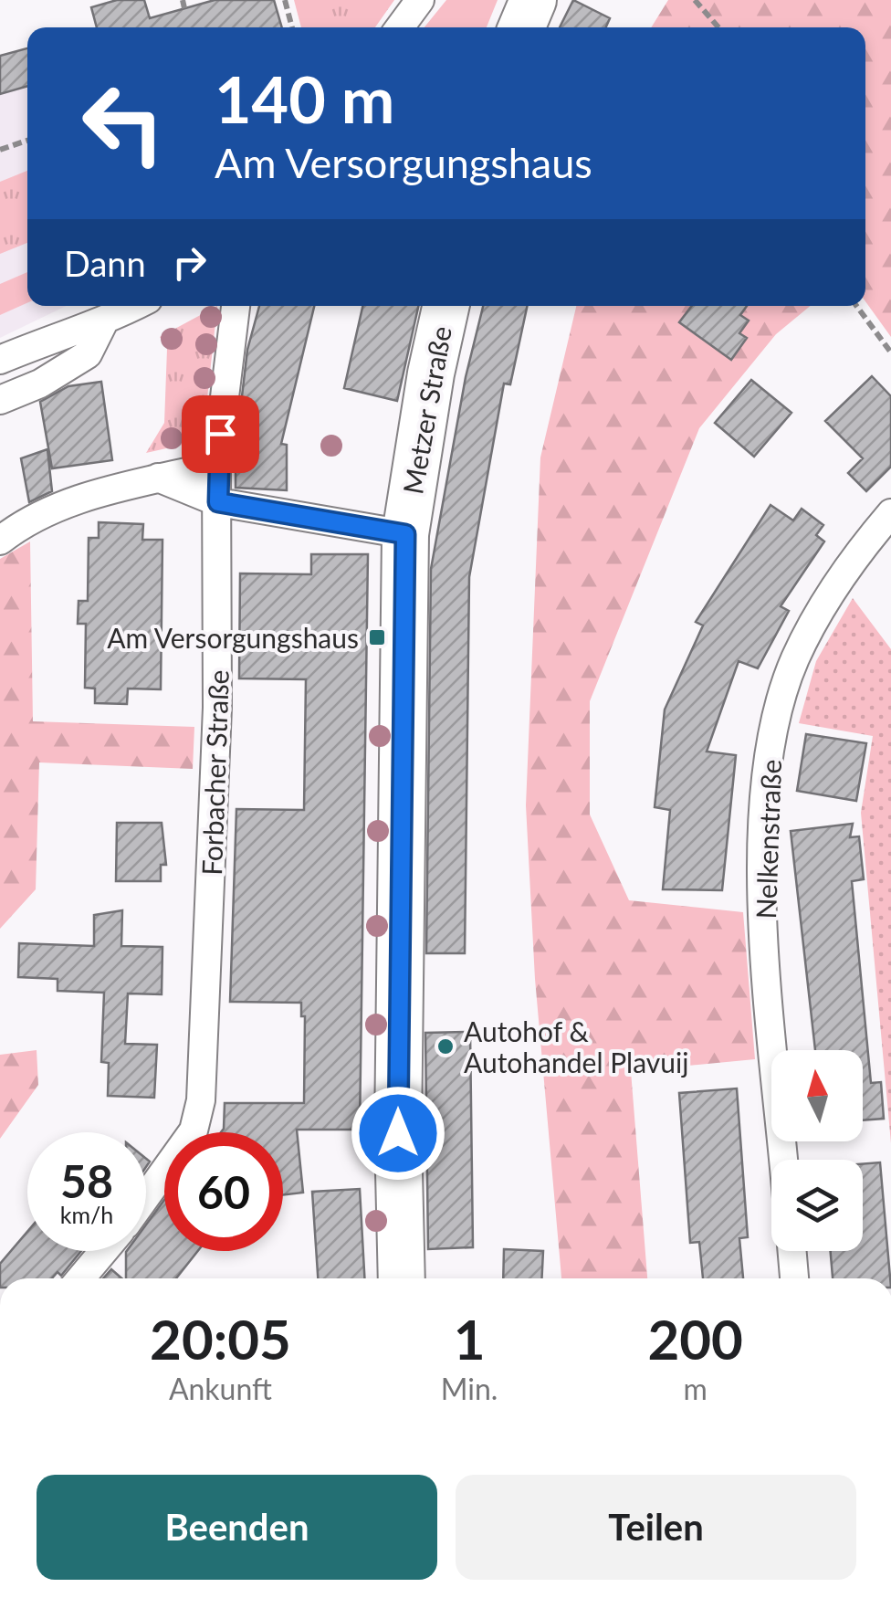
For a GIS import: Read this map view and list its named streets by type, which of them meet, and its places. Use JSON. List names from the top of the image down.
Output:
{
  "streets": {
    "main road": ["Metzer Straße"],
    "street": ["Forbacher Straße", "Nelkenstraße"]
  },
  "places": {
    "transit": ["Am Versorgungshaus"],
    "other": ["Autohof & Autohandel Plavuij"]
  },
  "north": "top",
  "page": {
    "turn": ["140 m", "Am Versorgungshaus"],
    "then": "Dann",
    "speed": "58 km/h",
    "limit": "60",
    "eta": [
      "20:05",
      "Ankunft",
      "1",
      "Min.",
      "200",
      "m"
    ],
    "buttons": ["Beenden", "Teilen"]
  }
}
